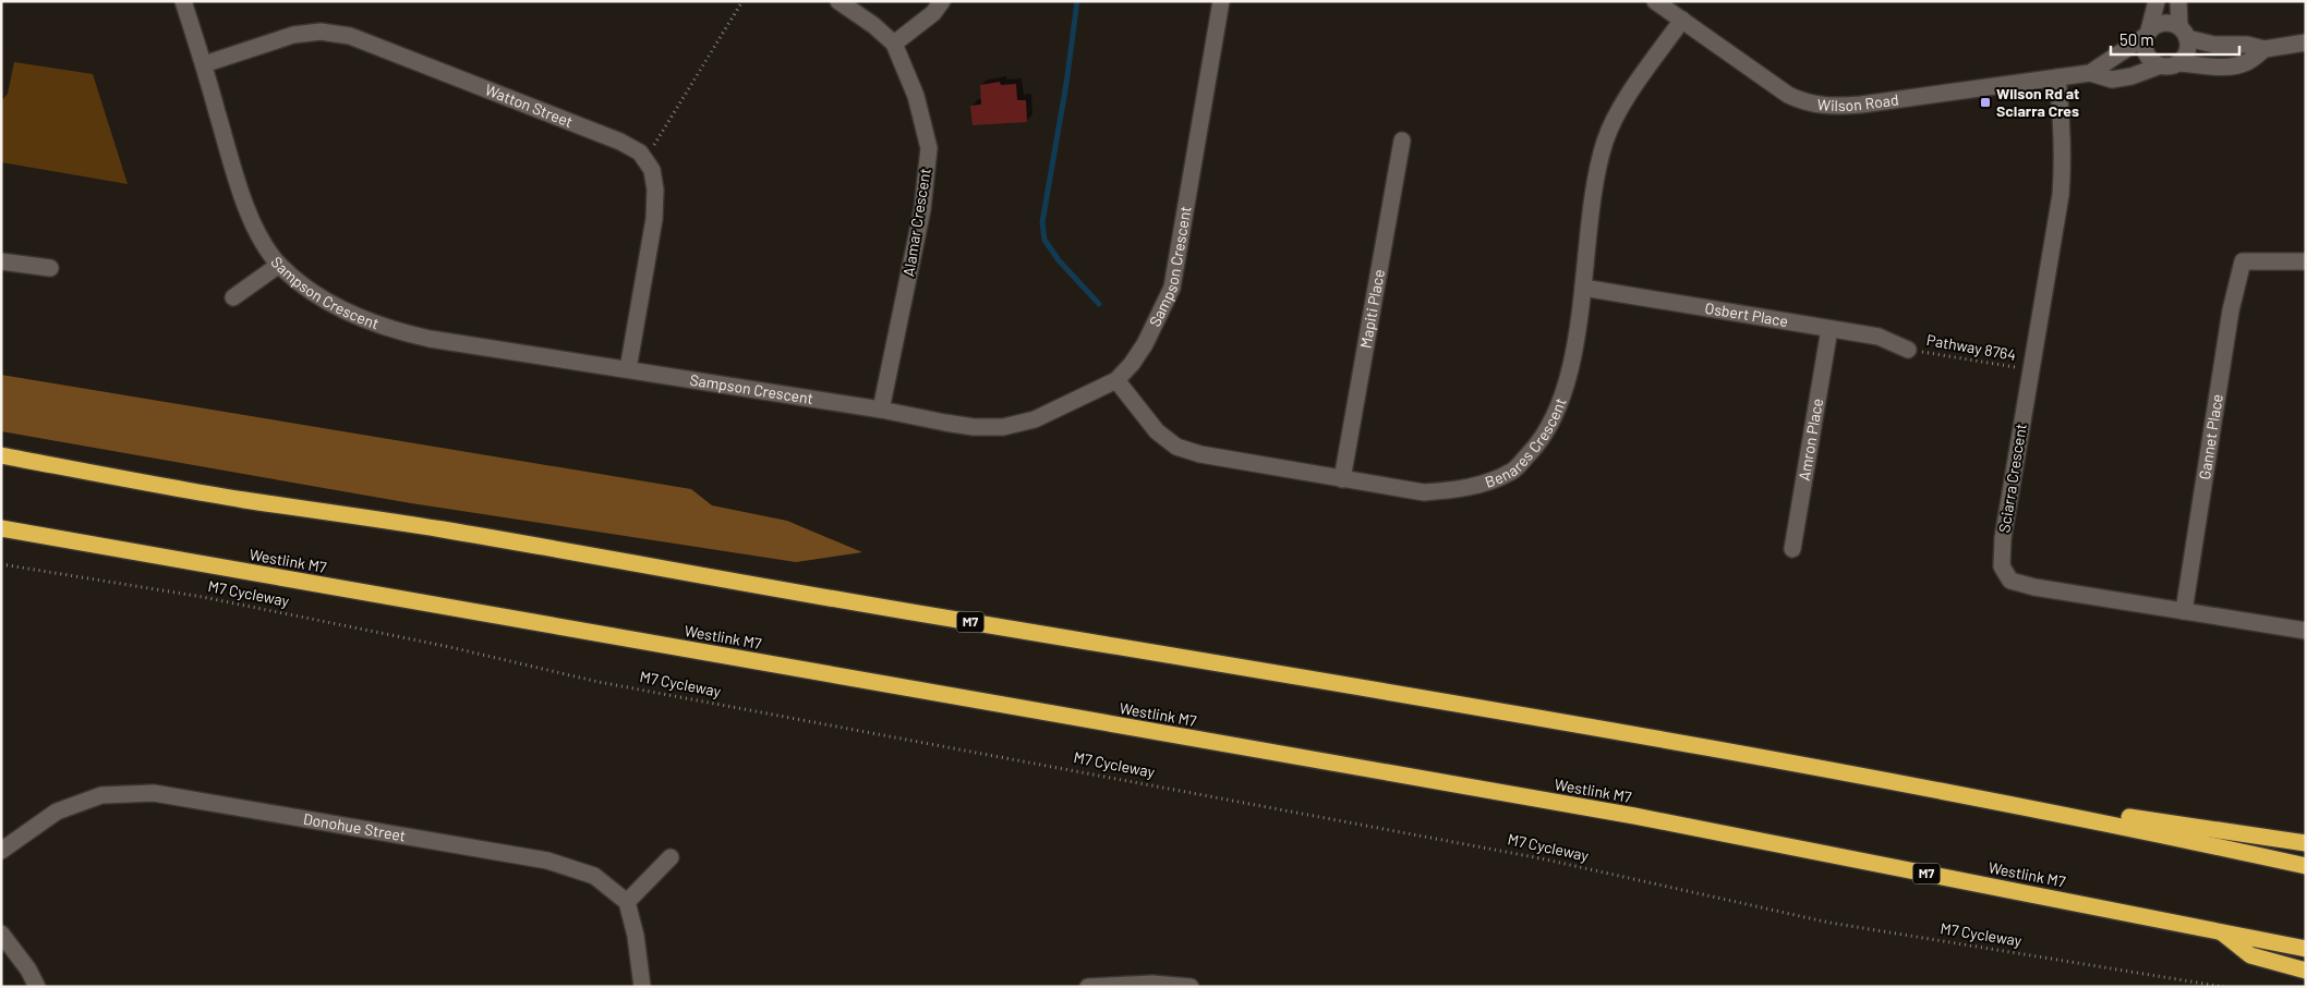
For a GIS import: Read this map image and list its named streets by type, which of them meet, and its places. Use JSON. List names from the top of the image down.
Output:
{
  "streets": {
    "highway": ["Westlink M7", "M7"],
    "street": [
      "Wilson Road",
      "Watton Street",
      "Alamar Crescent",
      "Sampson Crescent",
      "Mapiti Place",
      "Osbert Place",
      "Gannet Place",
      "Benares Crescent",
      "Amron Place",
      "Sciarra Crescent",
      "Donohue Street"
    ],
    "path": ["Pathway 8764", "M7 Cycleway"]
  },
  "crossings": [
    ["Wilson Road", "Benares Crescent"],
    ["Wilson Road", "Sciarra Crescent"],
    ["Watton Street", "Sampson Crescent"],
    ["Alamar Crescent", "Sampson Crescent"],
    ["Sampson Crescent", "Benares Crescent"],
    ["Mapiti Place", "Benares Crescent"],
    ["Osbert Place", "Pathway 8764"],
    ["Osbert Place", "Benares Crescent"],
    ["Osbert Place", "Amron Place"],
    ["Pathway 8764", "Sciarra Crescent"],
    ["Gannet Place", "Sciarra Crescent"],
    ["Westlink M7", "M7"]
  ],
  "places": {
    "transit": ["Wilson Rd at Sciarra Cres"]
  },
  "scale_bar": "50 m"
}
